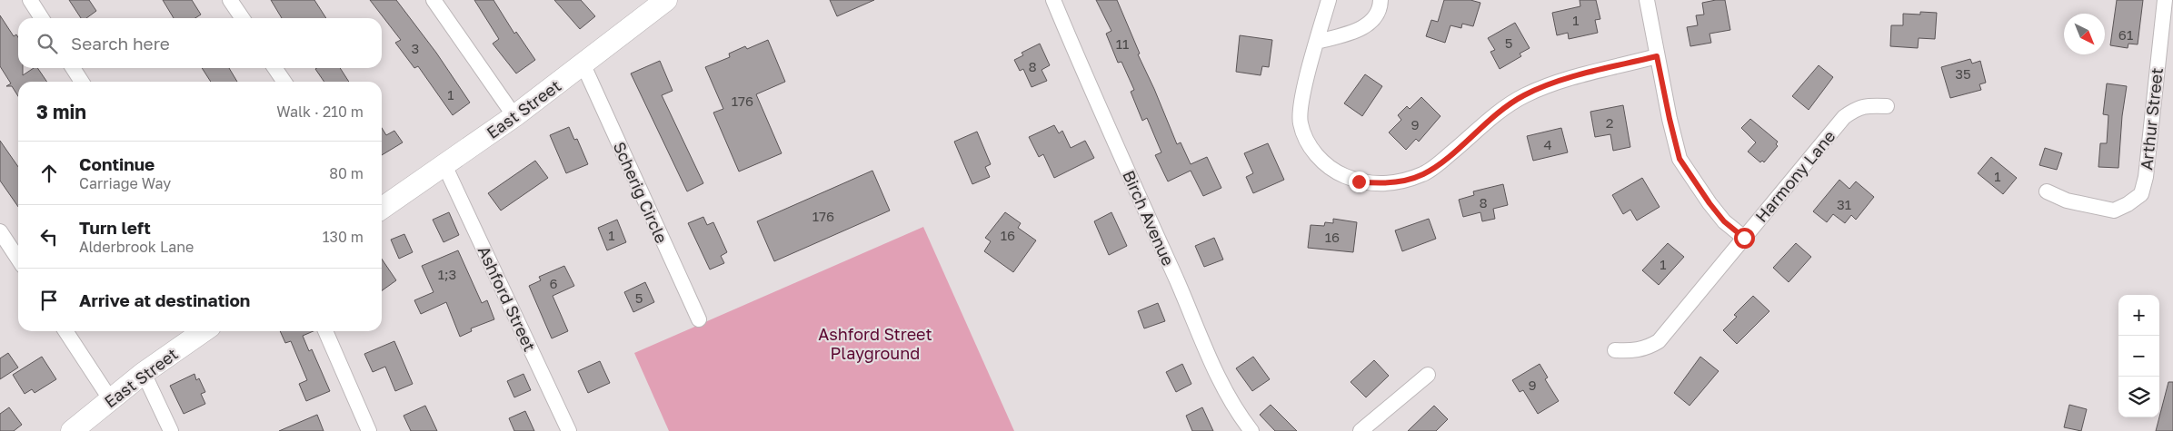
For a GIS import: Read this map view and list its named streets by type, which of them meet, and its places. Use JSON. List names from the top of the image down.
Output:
{
  "streets": {
    "main road": ["East Street"],
    "street": [
      "Arthur Street",
      "Harmony Lane",
      "Scherig Circle",
      "Birch Avenue",
      "Ashford Street"
    ]
  },
  "crossings": [
    ["East Street", "Scherig Circle"],
    ["East Street", "Ashford Street"]
  ],
  "parks": ["Ashford Street Playground"],
  "house_numbers": [
    "1",
    "61",
    "5",
    "11",
    "3",
    "8",
    "35",
    "1",
    "176",
    "2",
    "9",
    "4",
    "1",
    "8",
    "31",
    "176",
    "1",
    "16",
    "16",
    "1",
    "1;3",
    "6",
    "5",
    "9"
  ],
  "north": "bottom right",
  "page": {
    "search": "Search here",
    "heading": ["3 min", "Walk · 210 m"],
    "list": [
      ["Continue", "Carriage Way", "80 m"],
      ["Turn left", "Alderbrook Lane", "130 m"],
      "Arrive at destination"
    ],
    "map_buttons": ["+", "−"]
  }
}
